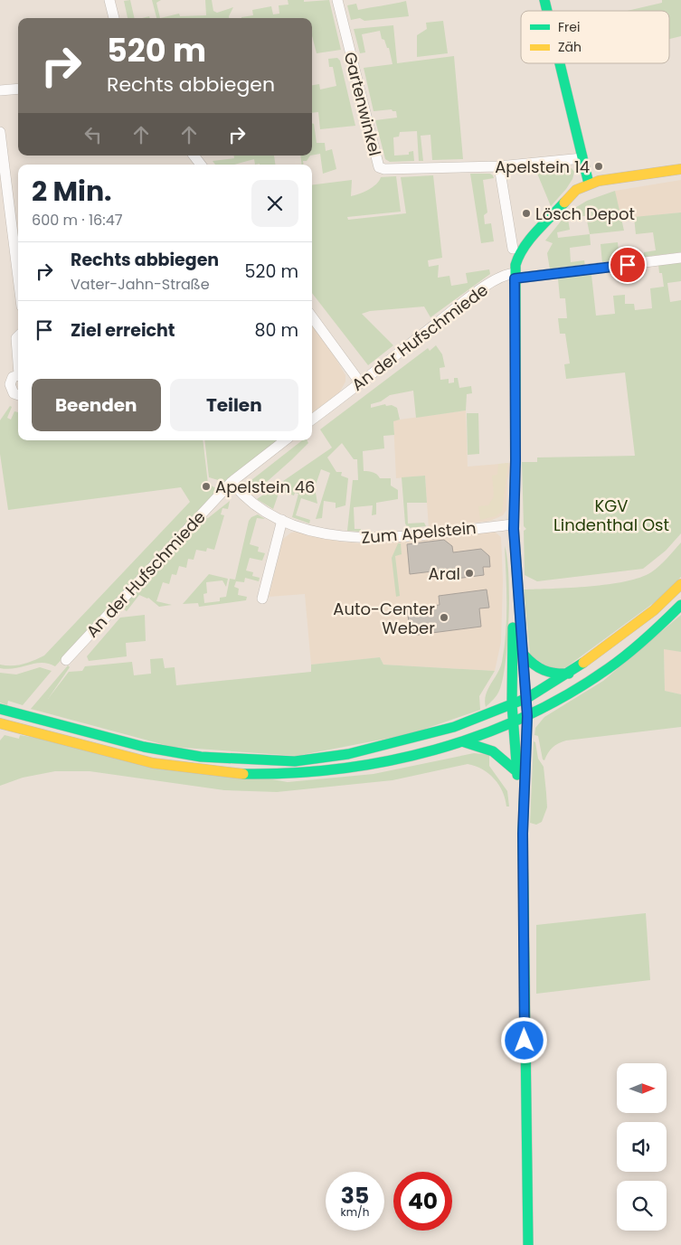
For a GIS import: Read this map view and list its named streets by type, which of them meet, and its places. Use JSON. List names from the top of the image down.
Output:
{
  "streets": {
    "street": ["Gartenwinkel", "An der Hufschmiede", "Zum Apelstein"]
  },
  "crossings": [
    ["An der Hufschmiede", "Zum Apelstein"]
  ],
  "parks": ["KGV Lindenthal Ost"],
  "places": [
    "Apelstein 14",
    "Lösch Depot",
    "Apelstein 46",
    "Aral",
    "Auto-Center Weber"
  ],
  "legend": ["Frei", "Zäh"],
  "north": "right",
  "page": {
    "turn": ["520 m", "Rechts abbiegen"],
    "heading": ["2 Min.", "600 m · 16:47"],
    "list": [
      {
        "name": "Rechts abbiegen",
        "note": "Vater-Jahn-Straße",
        "value": "520 m"
      },
      {
        "name": "Ziel erreicht",
        "value": "80 m"
      }
    ],
    "buttons": ["Beenden", "Teilen"],
    "speed": "35 km/h",
    "limit": "40"
  }
}
